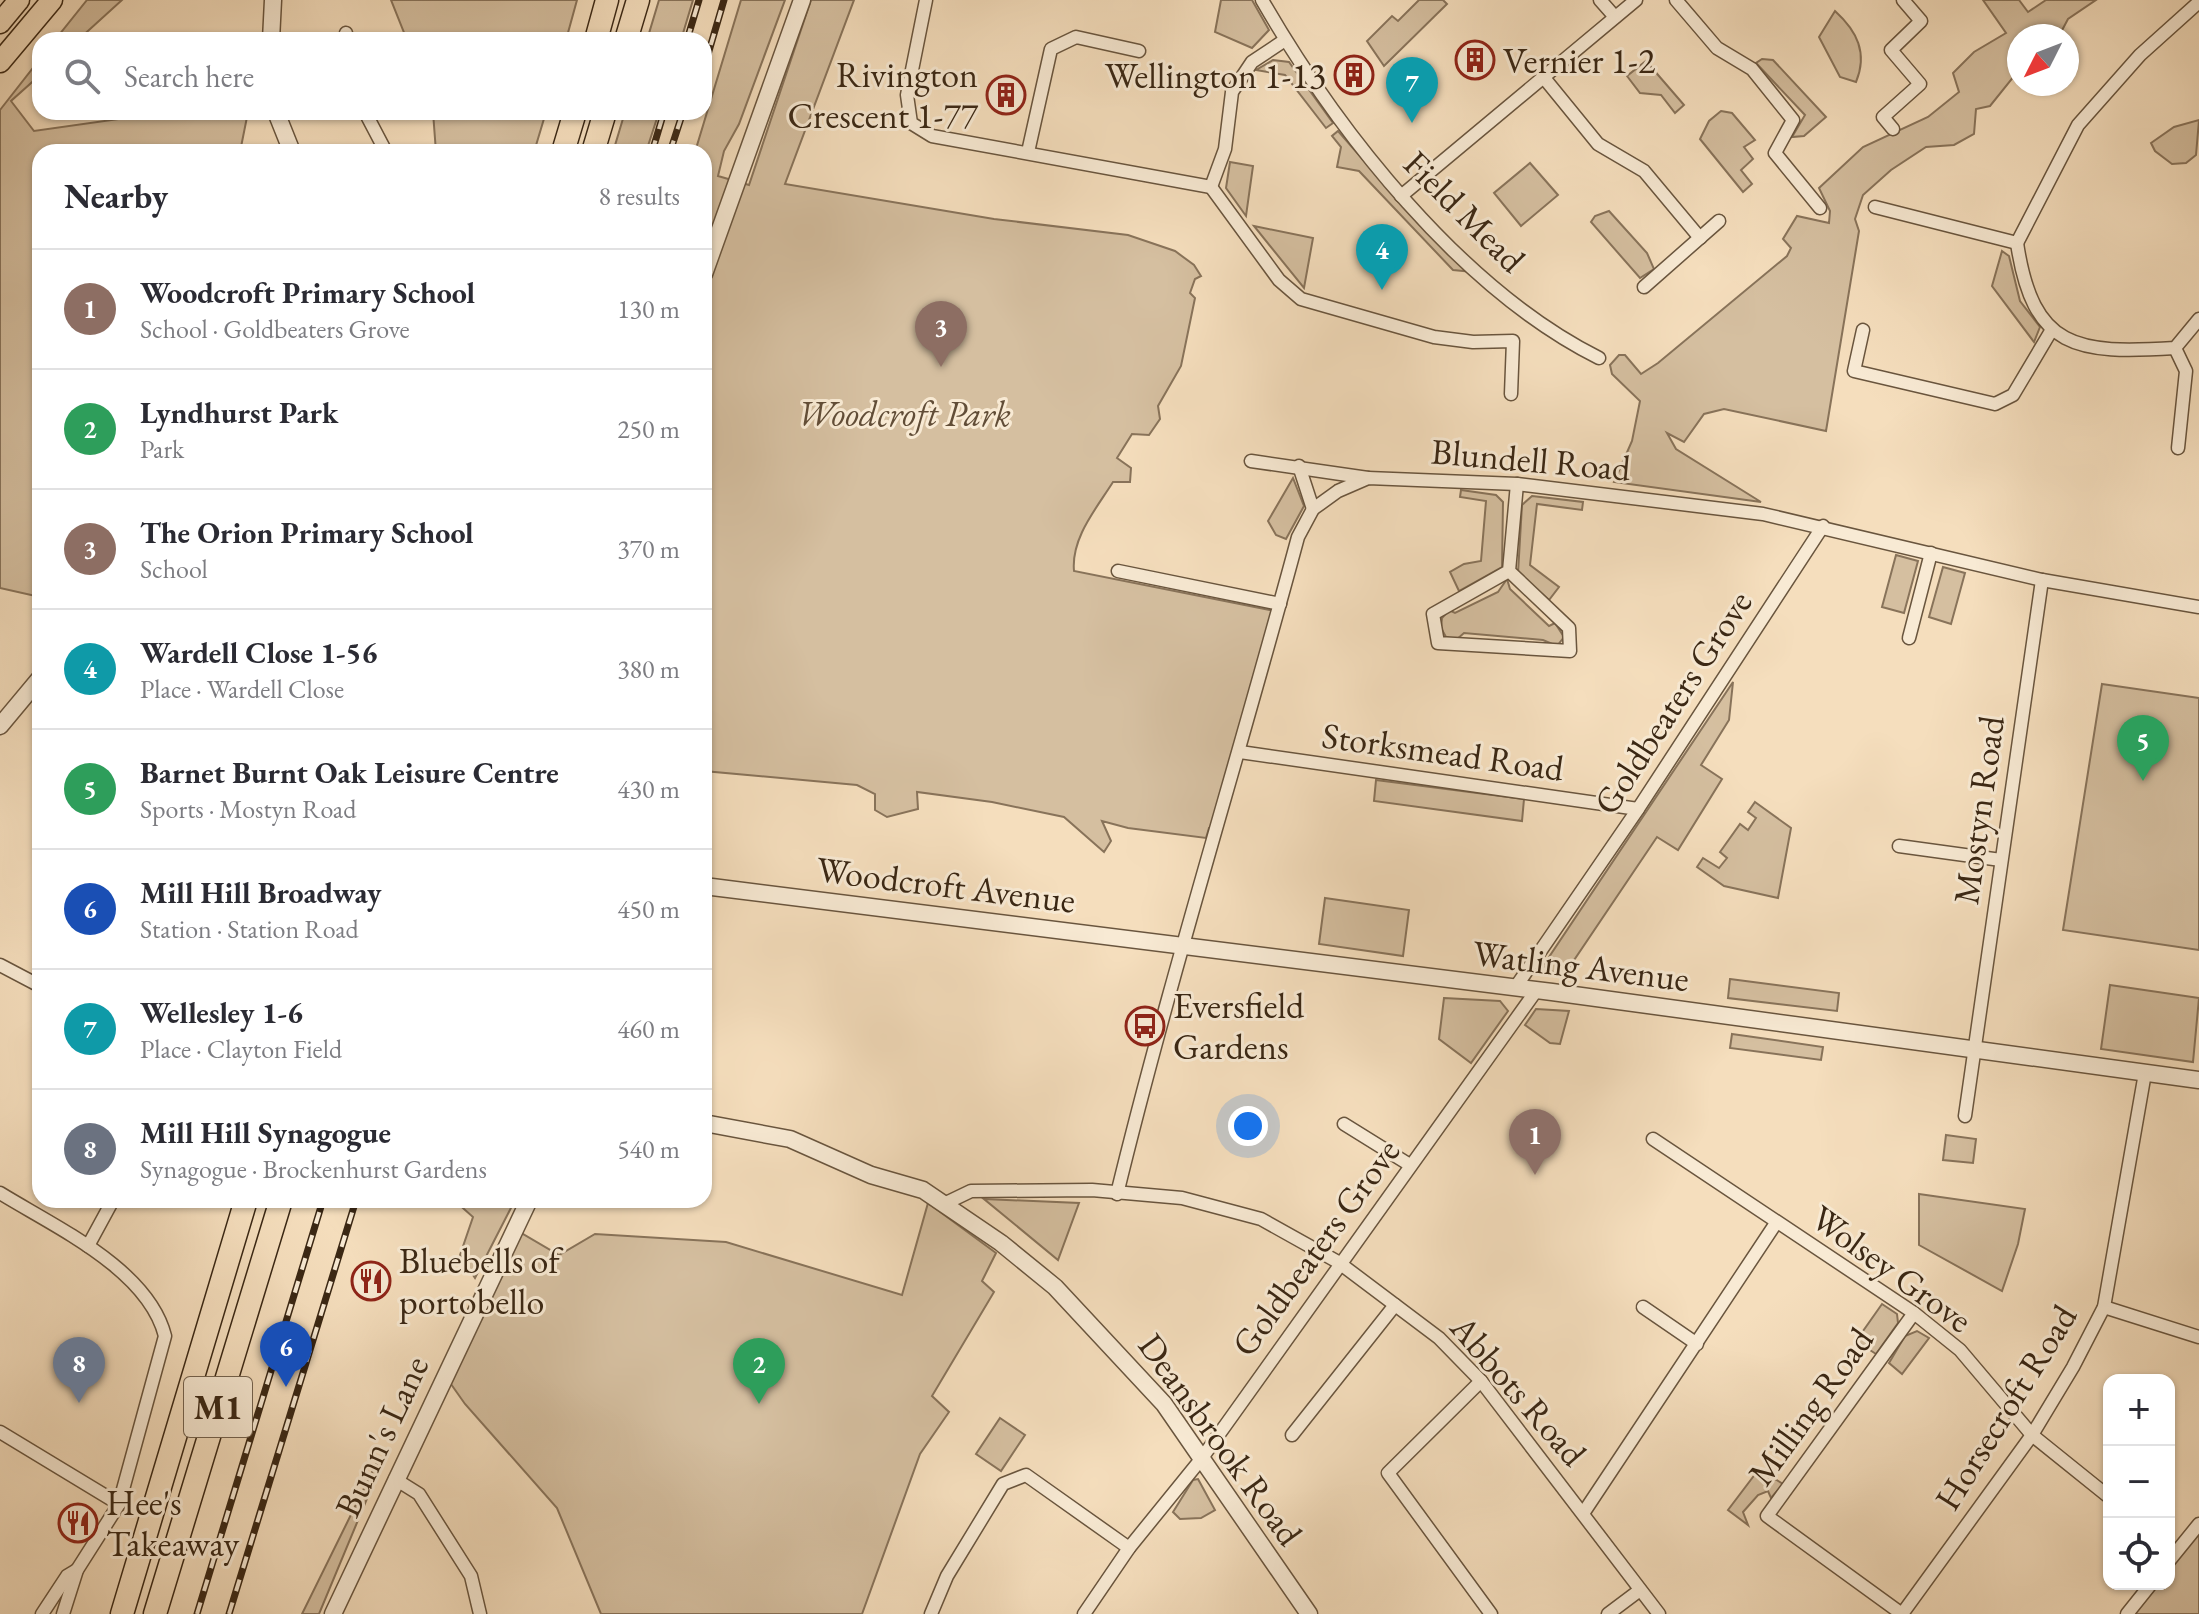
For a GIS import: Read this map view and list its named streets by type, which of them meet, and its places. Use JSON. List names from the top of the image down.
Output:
{
  "streets": {
    "highway": ["M1"],
    "street": [
      "Field Mead",
      "Blundell Road",
      "Goldbeaters Grove",
      "Storksmead Road",
      "Mostyn Road",
      "Woodcroft Avenue",
      "Watling Avenue",
      "Wolsey Grove",
      "Abbots Road",
      "Milling Road",
      "Horsecroft Road",
      "Bunn's Lane",
      "Deansbrook Road"
    ]
  },
  "crossings": [
    ["Blundell Road", "Goldbeaters Grove"],
    ["Blundell Road", "Mostyn Road"],
    ["Goldbeaters Grove", "Storksmead Road"],
    ["Goldbeaters Grove", "Watling Avenue"],
    ["Goldbeaters Grove", "Abbots Road"],
    ["Goldbeaters Grove", "Deansbrook Road"],
    ["Mostyn Road", "Watling Avenue"],
    ["Woodcroft Avenue", "Watling Avenue"],
    ["Watling Avenue", "Horsecroft Road"],
    ["Wolsey Grove", "Abbots Road"],
    ["Wolsey Grove", "Milling Road"],
    ["Wolsey Grove", "Horsecroft Road"],
    ["Abbots Road", "Deansbrook Road"],
    ["Milling Road", "Horsecroft Road"]
  ],
  "parks": ["Woodcroft Park"],
  "places": {
    "building": ["Vernier 1-2", "Wellington 1-13", "Rivington Crescent 1-77"],
    "bus stop": ["Eversfield Gardens"],
    "restaurant": ["Bluebells of portobello", "Hee's Takeaway"]
  },
  "north": "bottom left",
  "page": {
    "search": "Search here",
    "pins": [
      "7",
      "4",
      "3",
      "5",
      "1",
      "6",
      "8",
      "2"
    ],
    "heading": ["Nearby", "8 results"],
    "list": [
      {
        "mark": "1",
        "name": "Woodcroft Primary School",
        "note": "School · Goldbeaters Grove",
        "value": "130 m"
      },
      {
        "mark": "2",
        "name": "Lyndhurst Park",
        "note": "Park",
        "value": "250 m"
      },
      {
        "mark": "3",
        "name": "The Orion Primary School",
        "note": "School",
        "value": "370 m"
      },
      {
        "mark": "4",
        "name": "Wardell Close 1-56",
        "note": "Place · Wardell Close",
        "value": "380 m"
      },
      {
        "mark": "5",
        "name": "Barnet Burnt Oak Leisure Centre",
        "note": "Sports · Mostyn Road",
        "value": "430 m"
      },
      {
        "mark": "6",
        "name": "Mill Hill Broadway",
        "note": "Station · Station Road",
        "value": "450 m"
      },
      {
        "mark": "7",
        "name": "Wellesley 1-6",
        "note": "Place · Clayton Field",
        "value": "460 m"
      },
      {
        "mark": "8",
        "name": "Mill Hill Synagogue",
        "note": "Synagogue · Brockenhurst Gardens",
        "value": "540 m"
      }
    ],
    "map_buttons": ["+", "−"]
  }
}
